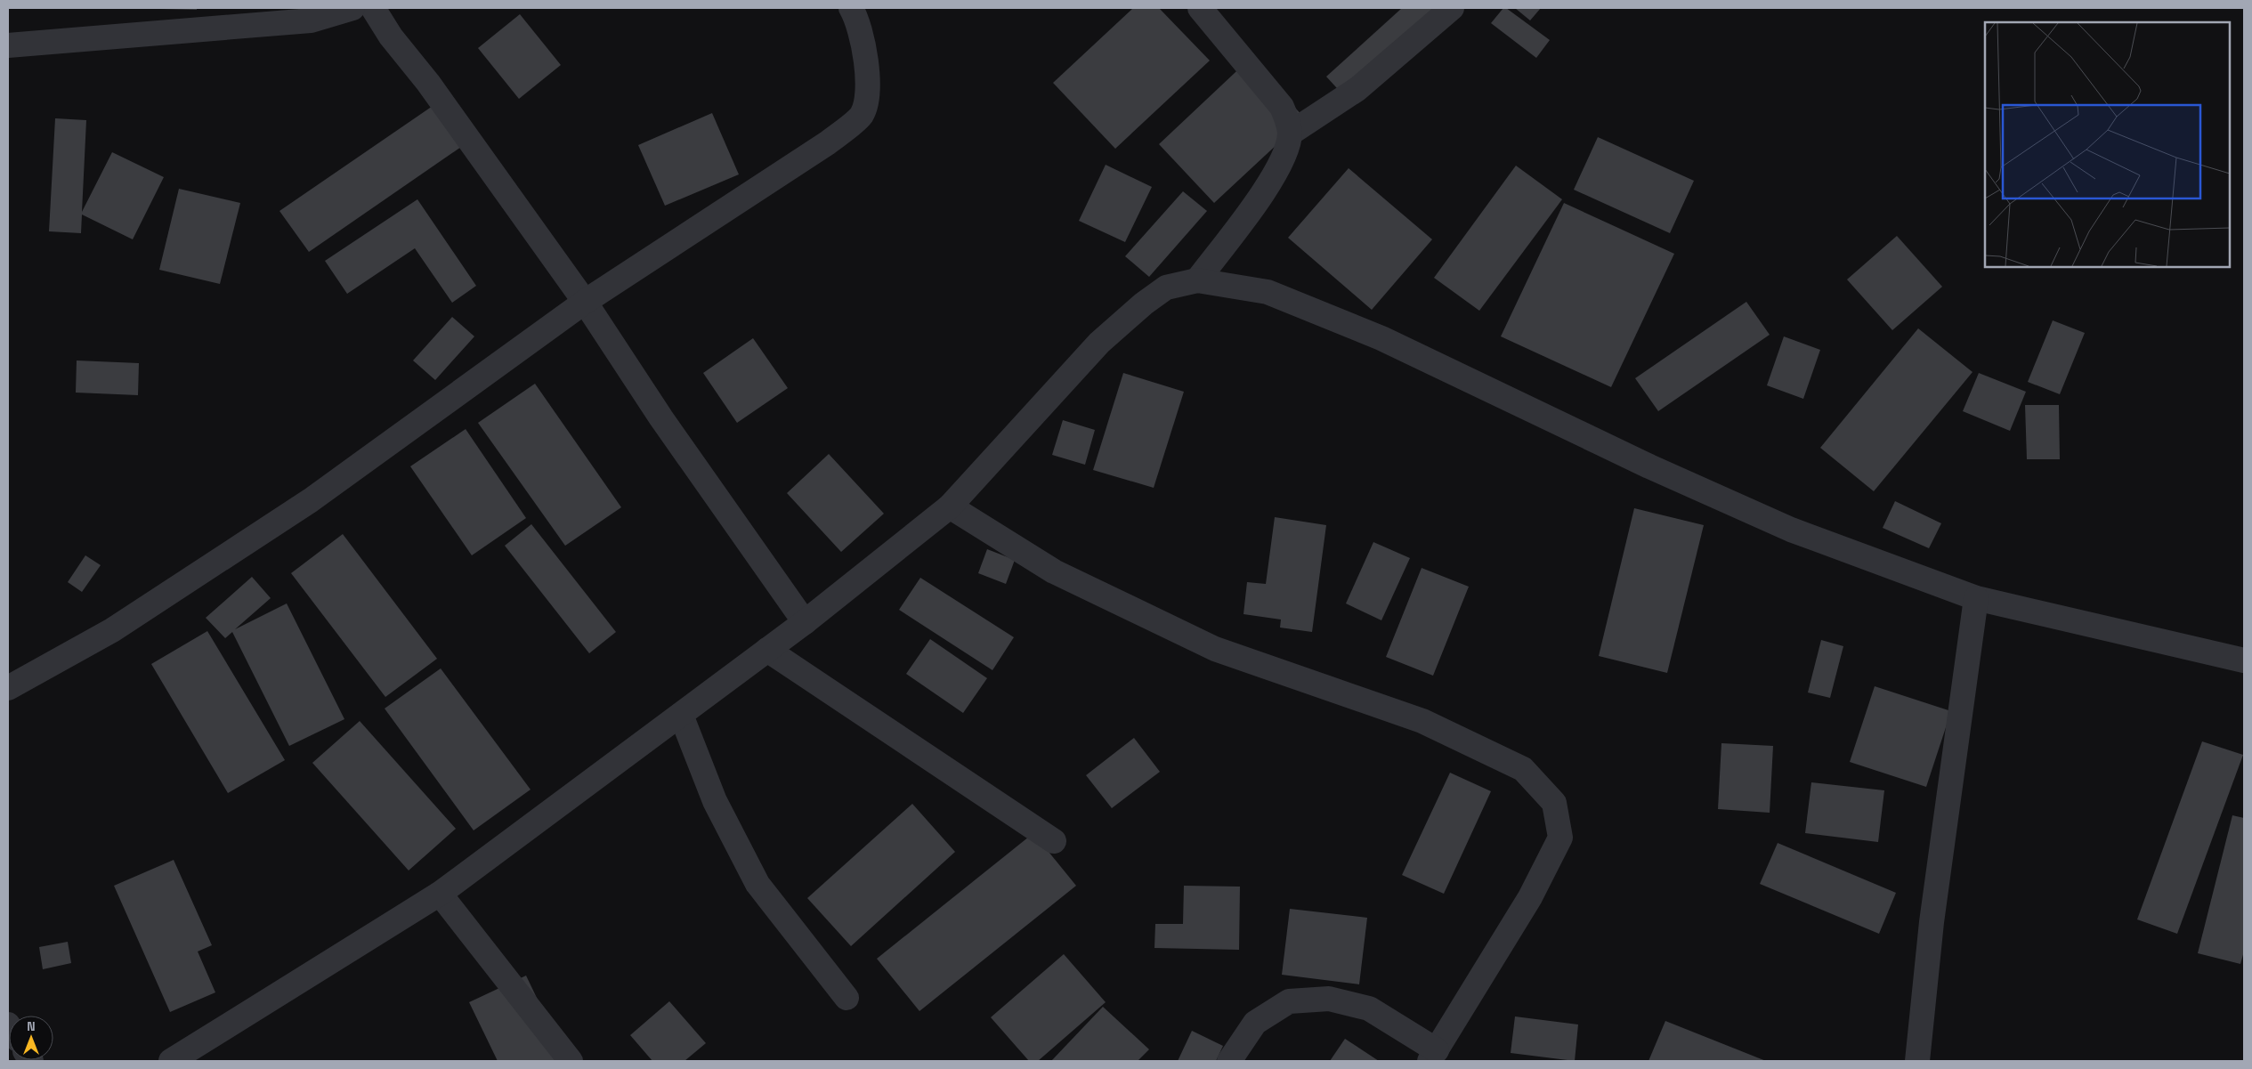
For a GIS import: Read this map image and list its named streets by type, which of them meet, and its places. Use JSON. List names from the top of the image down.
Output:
{
  "north": "top"
}
